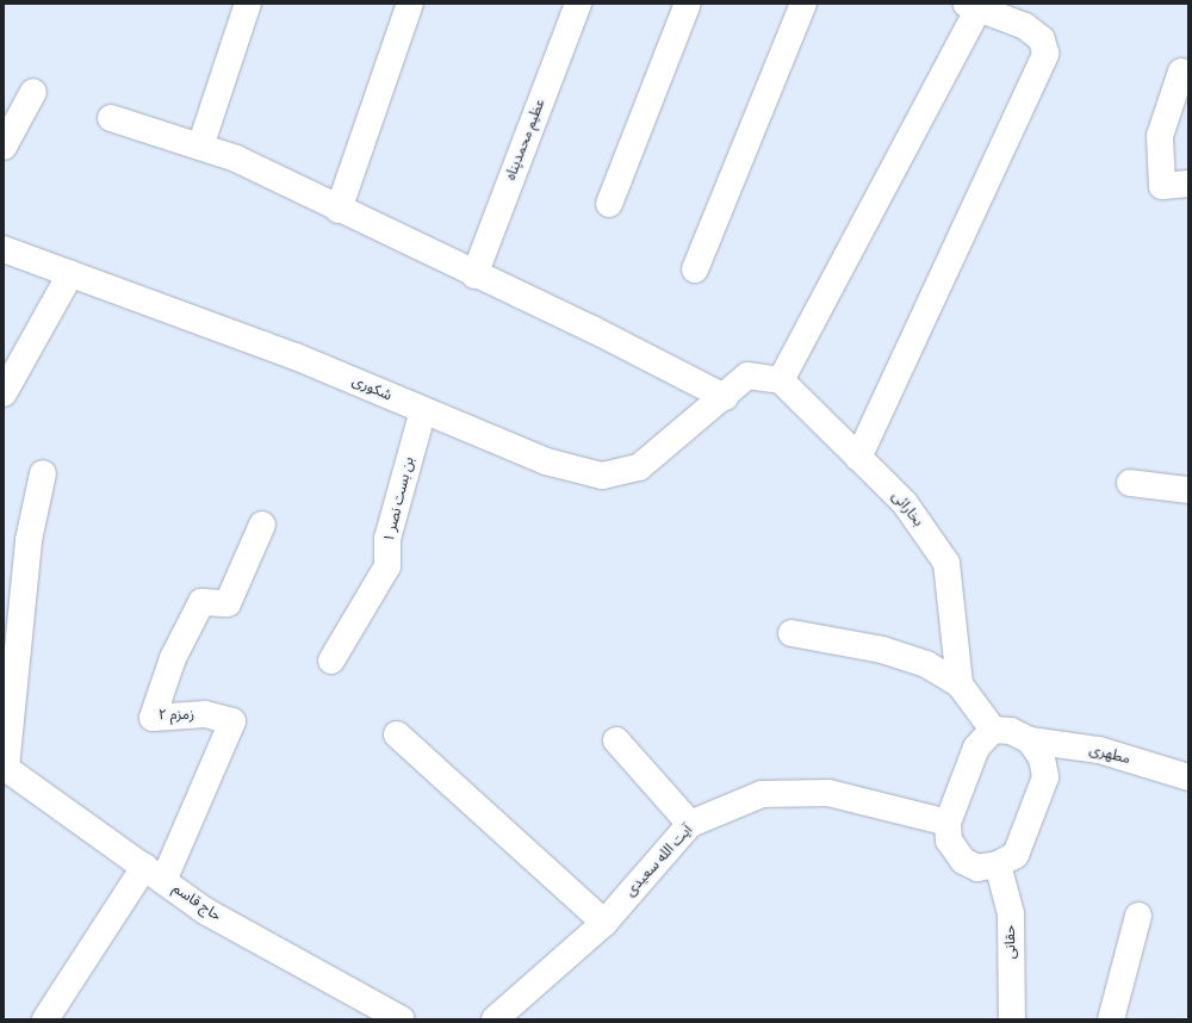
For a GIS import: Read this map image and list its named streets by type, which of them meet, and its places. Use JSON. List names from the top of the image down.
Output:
{
  "streets": {
    "street": [
      "عظیم محمدپناه",
      "شکوری",
      "بن بست نصر ۱",
      "بخارائی",
      "زمزم ۲",
      "مطهری",
      "آیت الله سعیدی",
      "حاج قاسم",
      "حقانی"
    ]
  },
  "crossings": [
    ["شکوری", "بن بست نصر ۱"],
    ["زمزم ۲", "حاج قاسم"]
  ]
}
